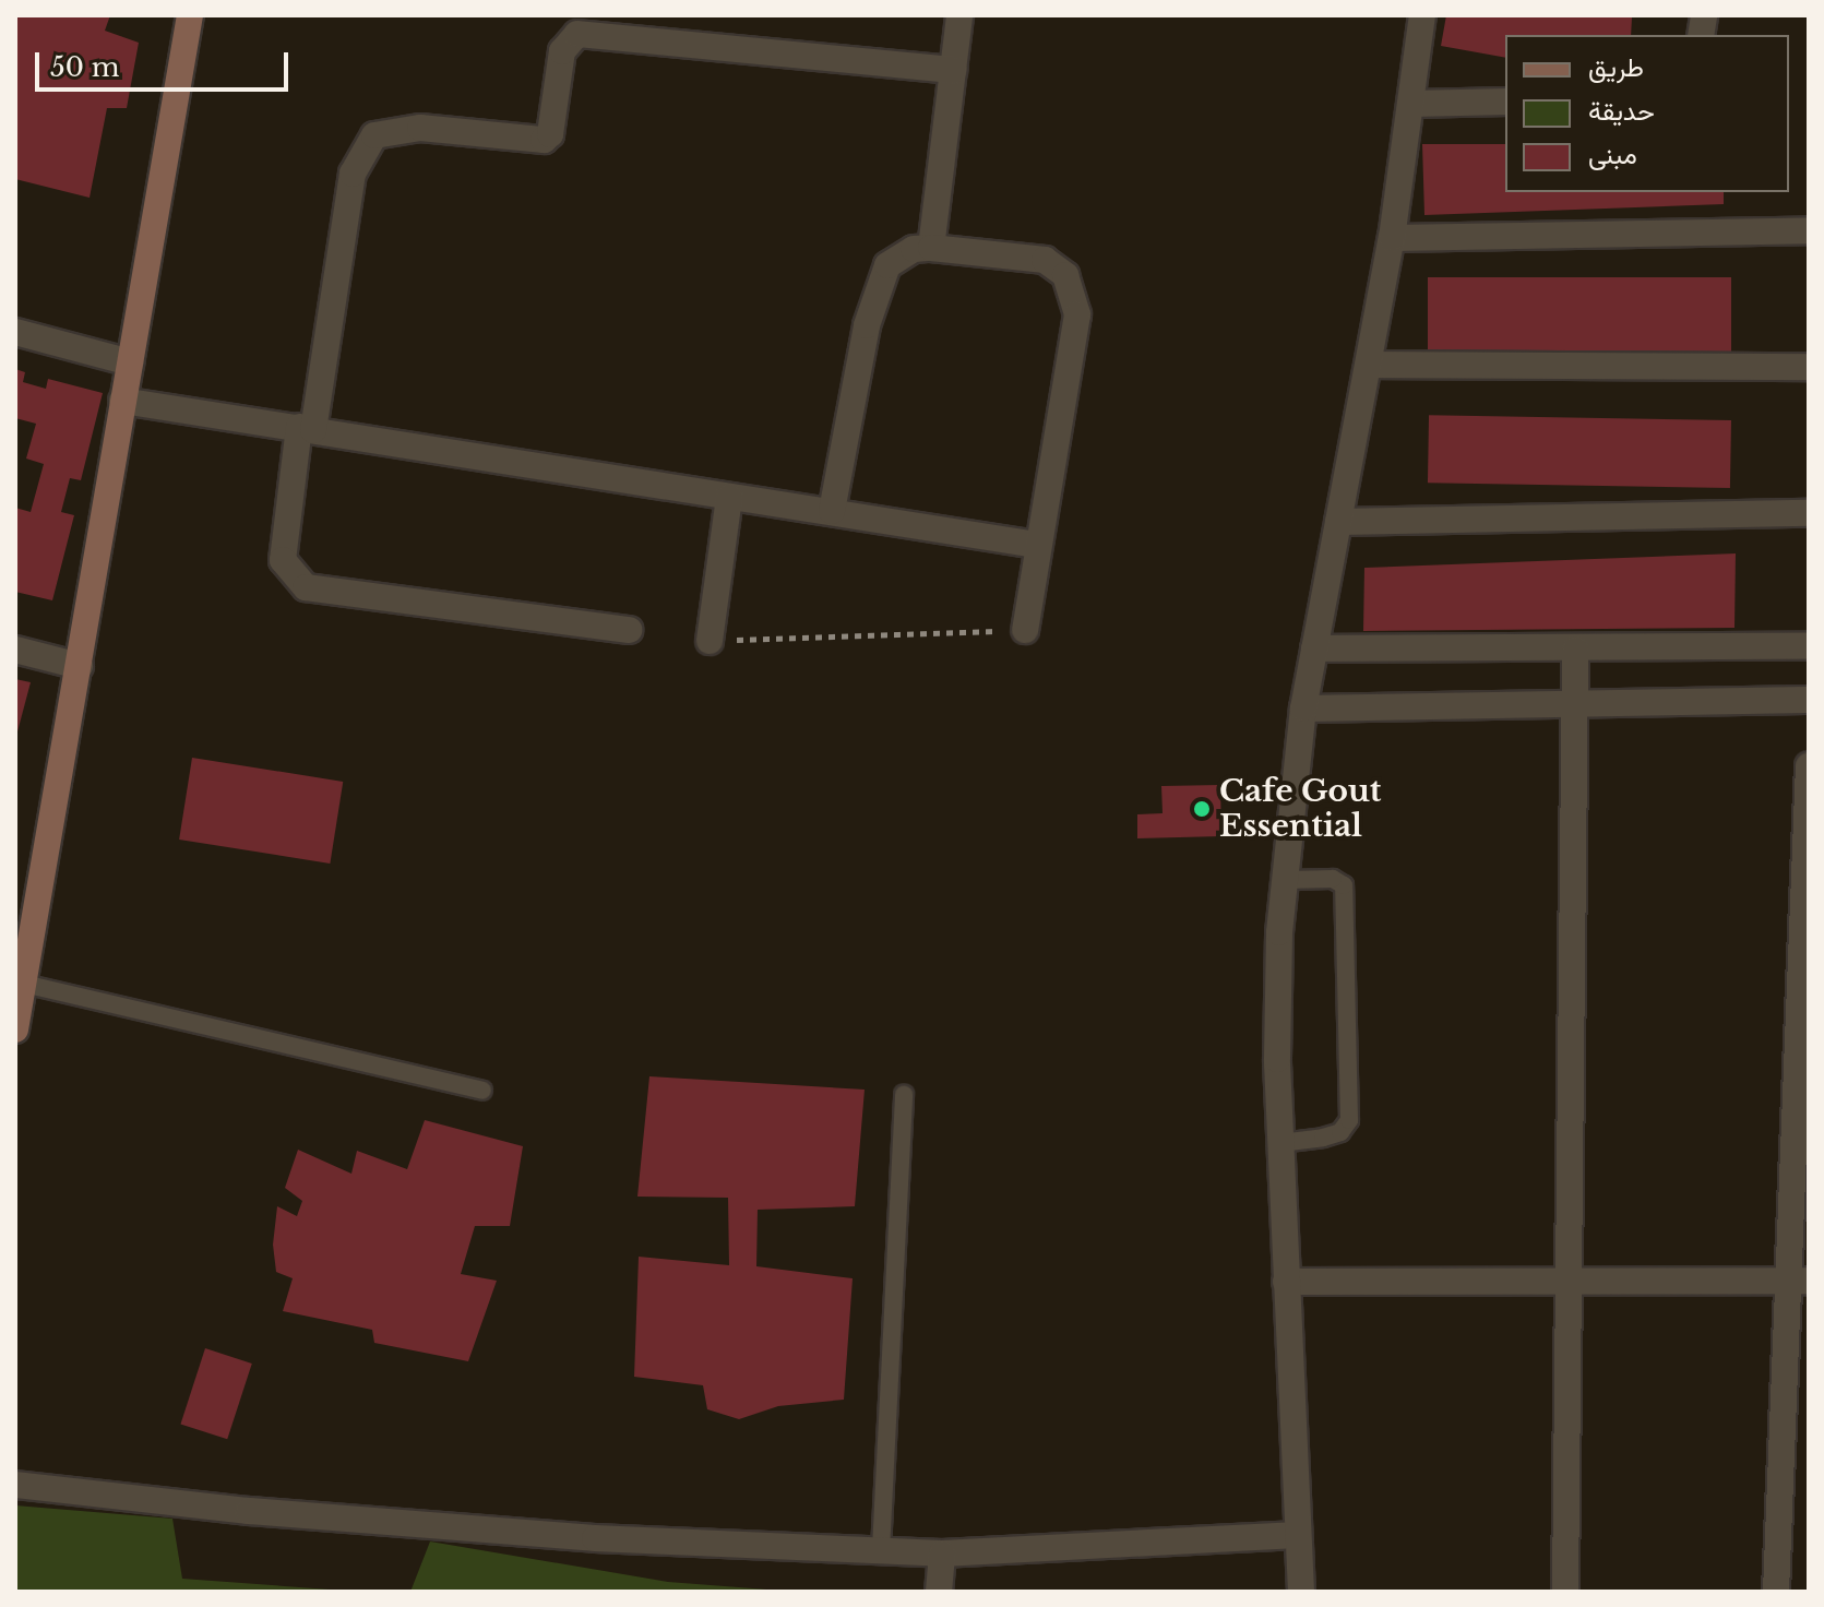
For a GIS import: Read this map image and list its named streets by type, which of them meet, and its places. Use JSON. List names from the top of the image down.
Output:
{
  "places": ["Cafe Gout Essential"],
  "legend": ["طريق", "حديقة", "مبنى"],
  "scale_bar": "50 m"
}
